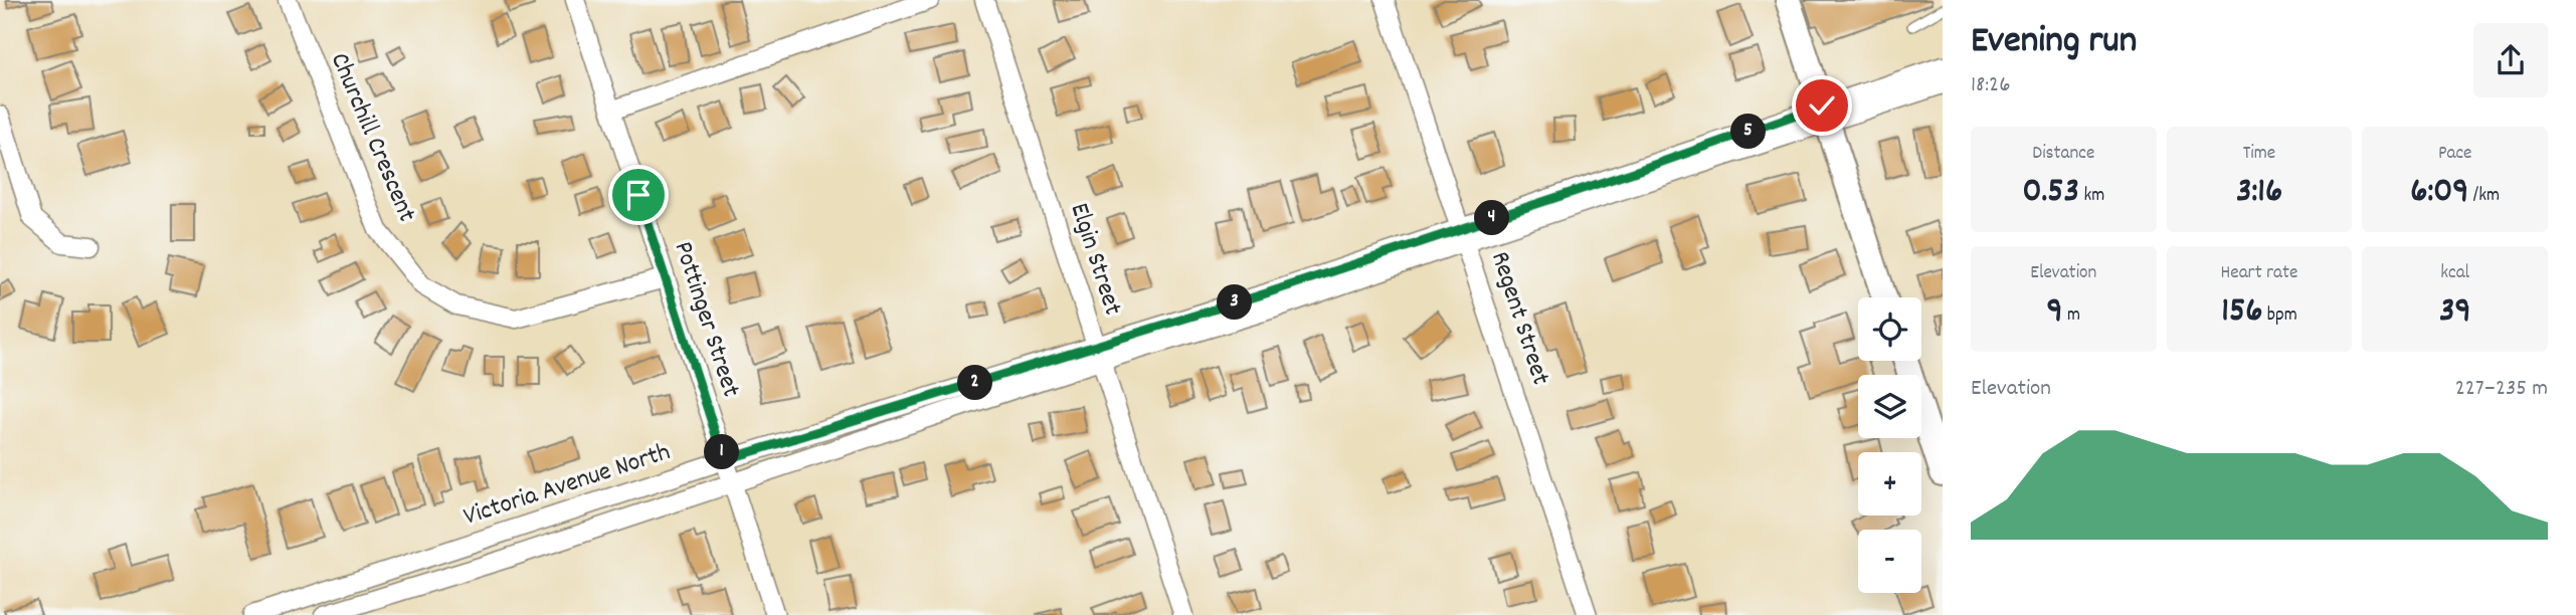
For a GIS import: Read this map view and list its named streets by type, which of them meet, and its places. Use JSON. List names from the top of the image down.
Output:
{
  "streets": {
    "street": [
      "Churchill Crescent",
      "Elgin Street",
      "Regent Street",
      "Pottinger Street",
      "Victoria Avenue North"
    ]
  },
  "crossings": [
    ["Churchill Crescent", "Pottinger Street"],
    ["Elgin Street", "Victoria Avenue North"],
    ["Regent Street", "Victoria Avenue North"],
    ["Pottinger Street", "Victoria Avenue North"]
  ],
  "page": {
    "heading": ["Evening run", "18:26"],
    "pins": [
      "5",
      "4",
      "3",
      "2",
      "1"
    ],
    "stats": [
      ["Distance", "0.53 km"],
      ["Time", "3:16"],
      ["Pace", "6:09 /km"],
      ["Elevation", "9 m"],
      ["Heart rate", "156 bpm"],
      ["kcal", "39"]
    ],
    "map_buttons": ["+", "−"],
    "chart": ["Elevation", "227–235 m"]
  }
}
